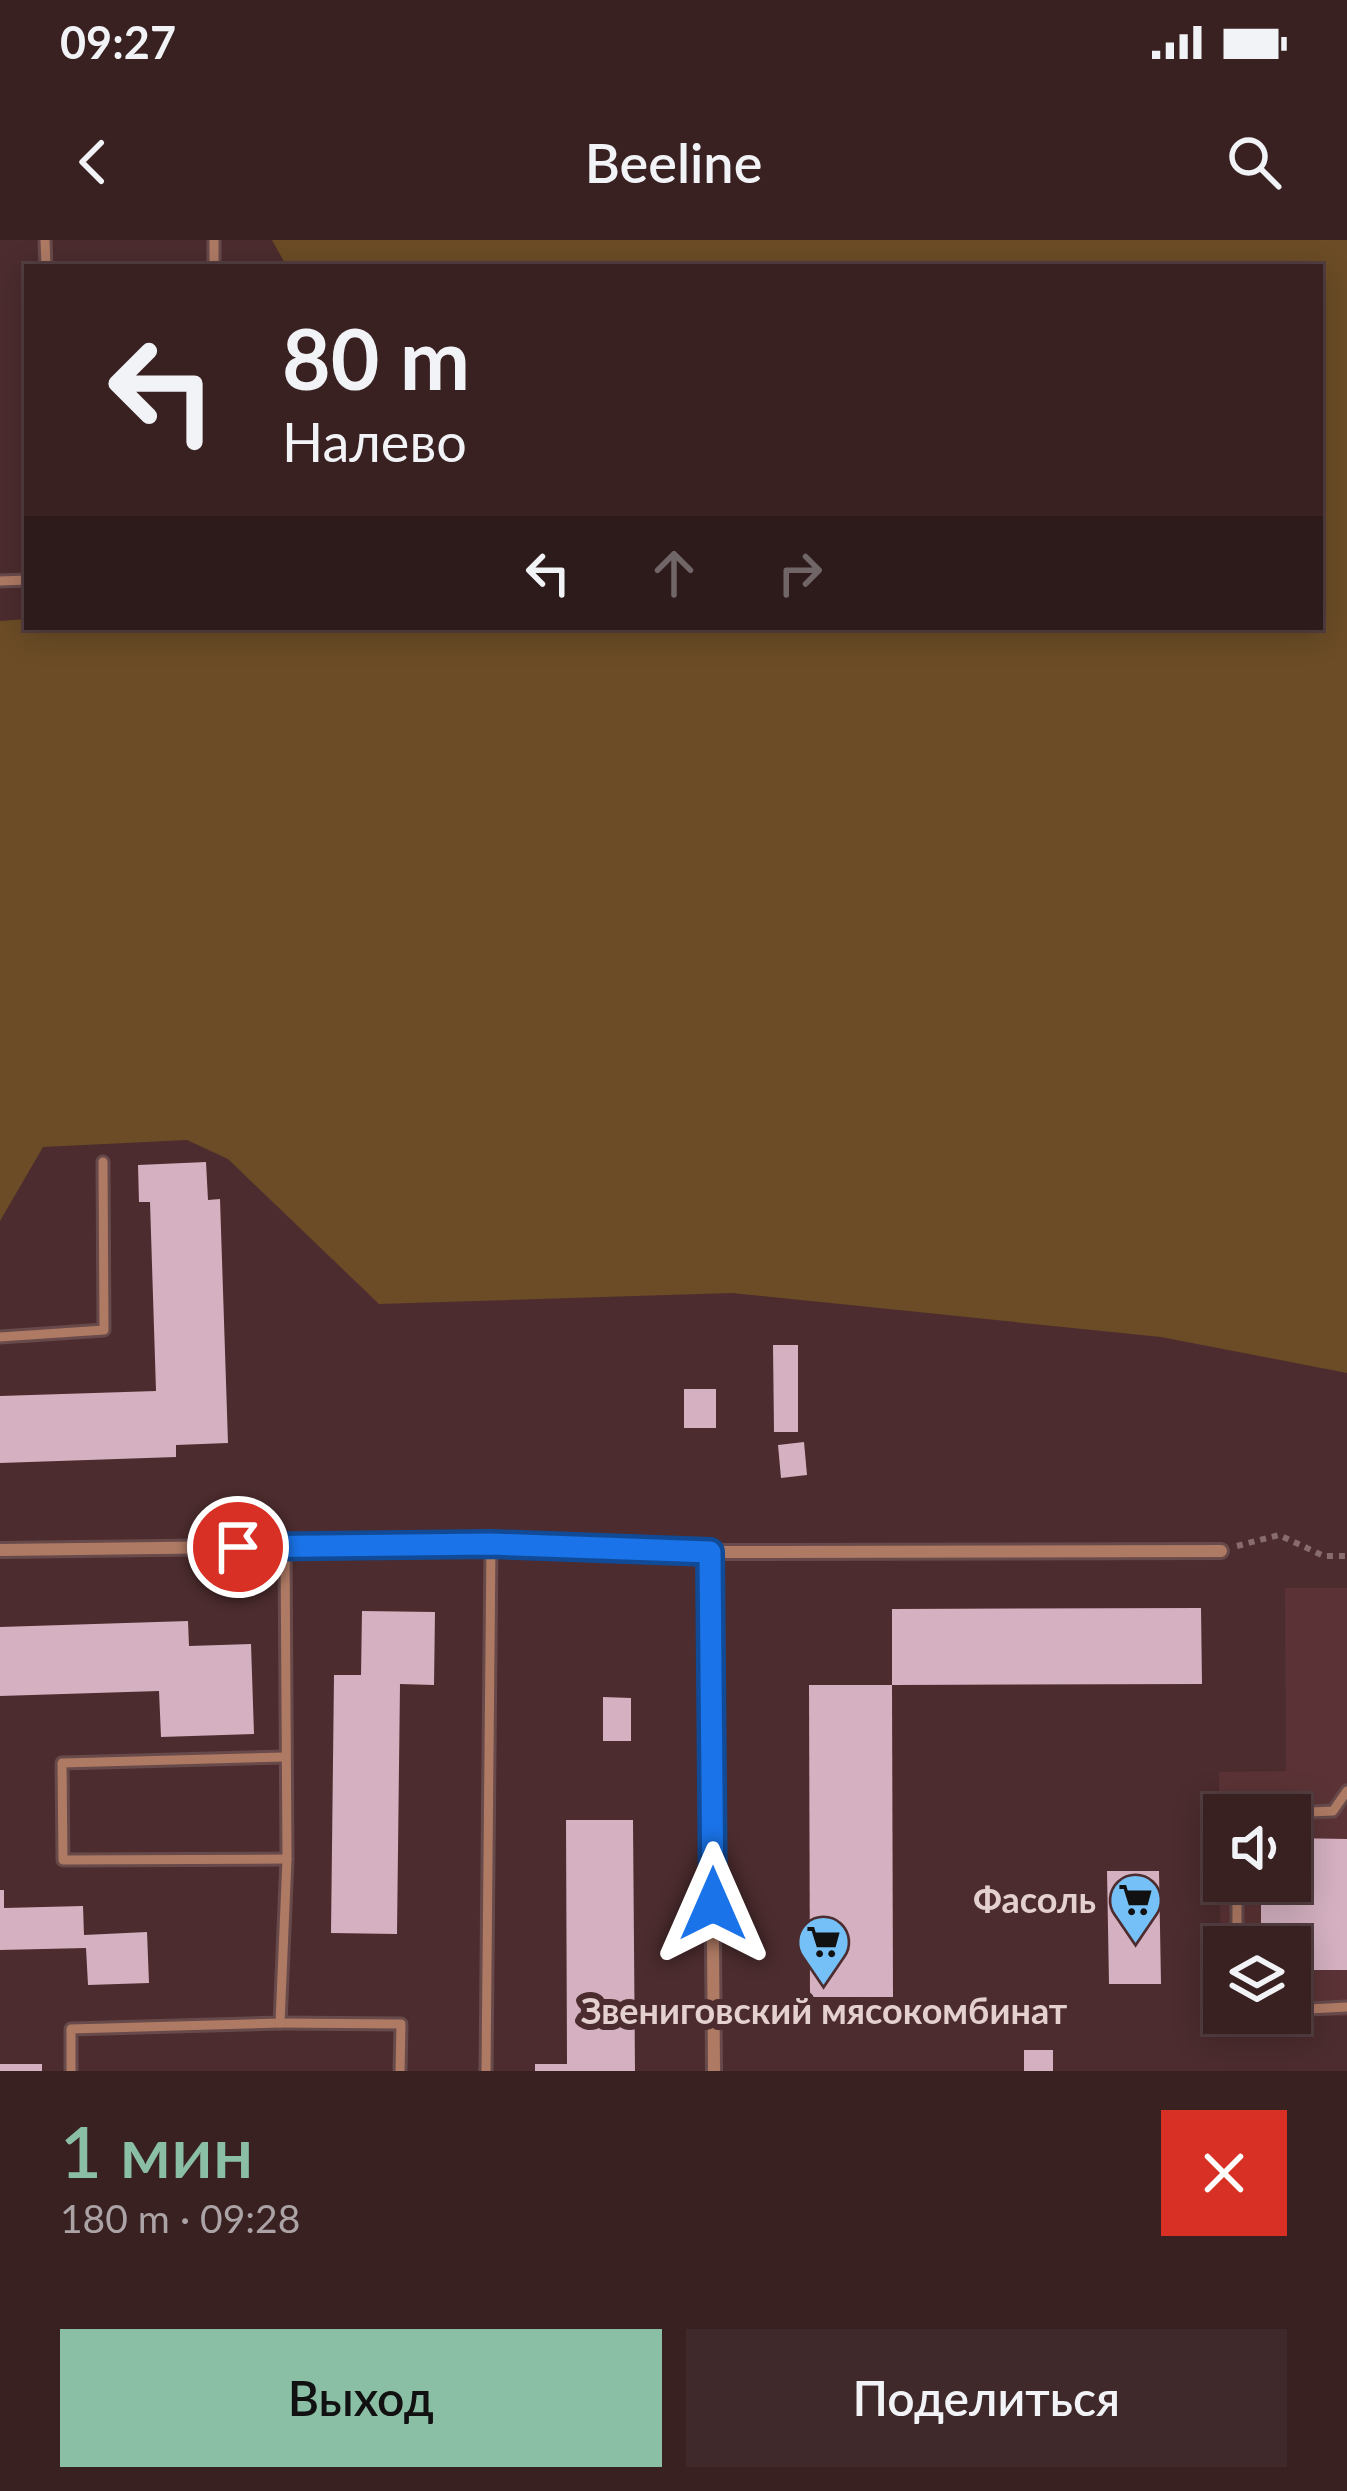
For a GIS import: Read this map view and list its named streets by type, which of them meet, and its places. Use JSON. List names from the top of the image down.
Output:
{
  "places": {
    "supermarket": ["Фасоль", "Звениговский мясокомбинат"]
  },
  "page": {
    "status": "09:27",
    "header": "Beeline",
    "turn": ["80 m", "Налево"],
    "heading": ["1 мин", "180 m · 09:28"],
    "buttons": ["Выход", "Поделиться"]
  }
}
